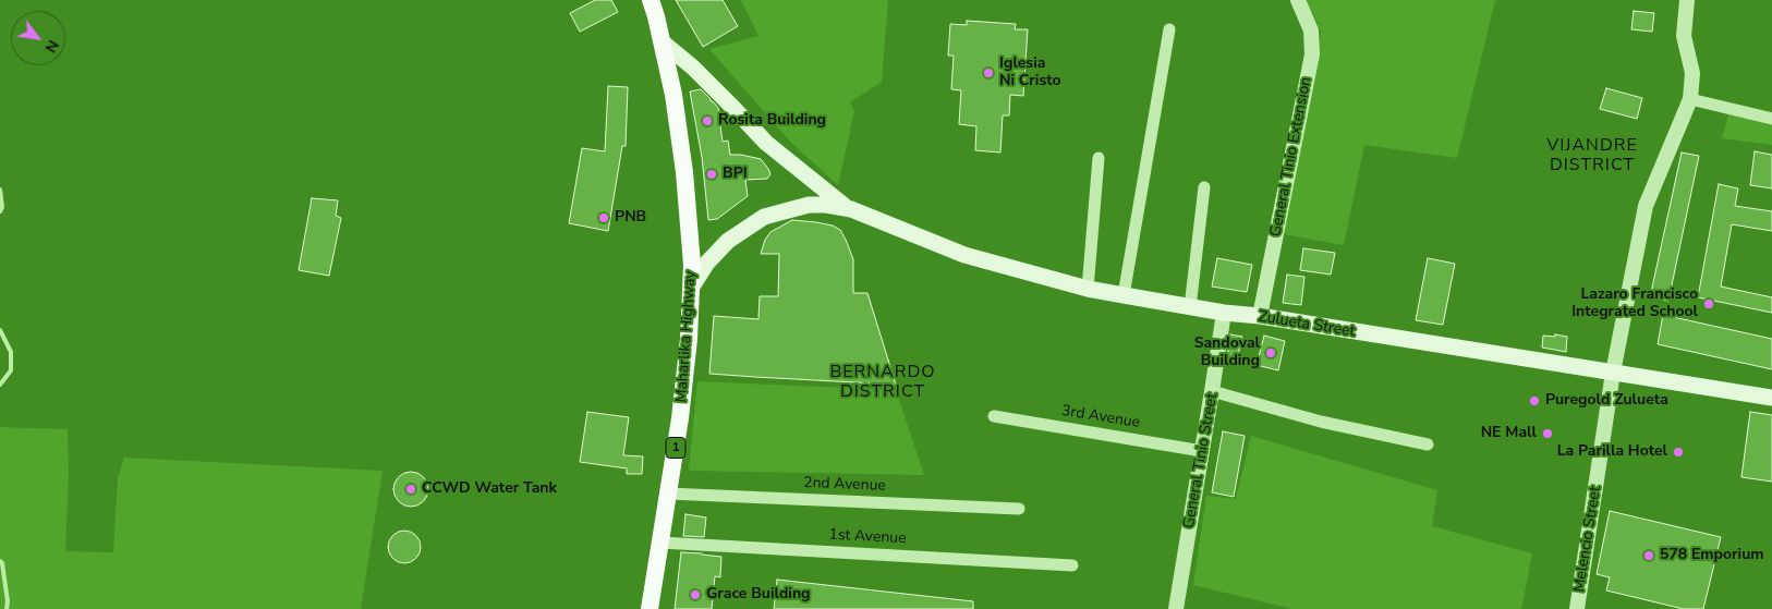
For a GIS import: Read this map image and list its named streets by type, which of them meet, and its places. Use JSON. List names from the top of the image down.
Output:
{
  "streets": {
    "main road": ["Zulueta Street", "Maharlika Highway", "1"],
    "street": [
      "General Tinio Extension",
      "3rd Avenue",
      "General Tinio Street",
      "2nd Avenue",
      "1st Avenue",
      "Melencio Street"
    ]
  },
  "crossings": [
    ["General Tinio Extension", "Zulueta Street"],
    ["Zulueta Street", "Maharlika Highway"],
    ["Zulueta Street", "General Tinio Street"],
    ["Zulueta Street", "Melencio Street"],
    ["Maharlika Highway", "2nd Avenue"],
    ["Maharlika Highway", "1st Avenue"],
    ["3rd Avenue", "General Tinio Street"]
  ],
  "districts": ["VIJANDRE DISTRICT", "BERNARDO DISTRICT"],
  "places": [
    "Iglesia Ni Cristo",
    "Rosita Building",
    "BPI",
    "PNB",
    "Lazaro Francisco Integrated School",
    "Sandoval Building",
    "Puregold Zulueta",
    "NE Mall",
    "La Parilla Hotel",
    "CCWD Water Tank",
    "578 Emporium",
    "Grace Building"
  ],
  "north": "bottom right"
}
